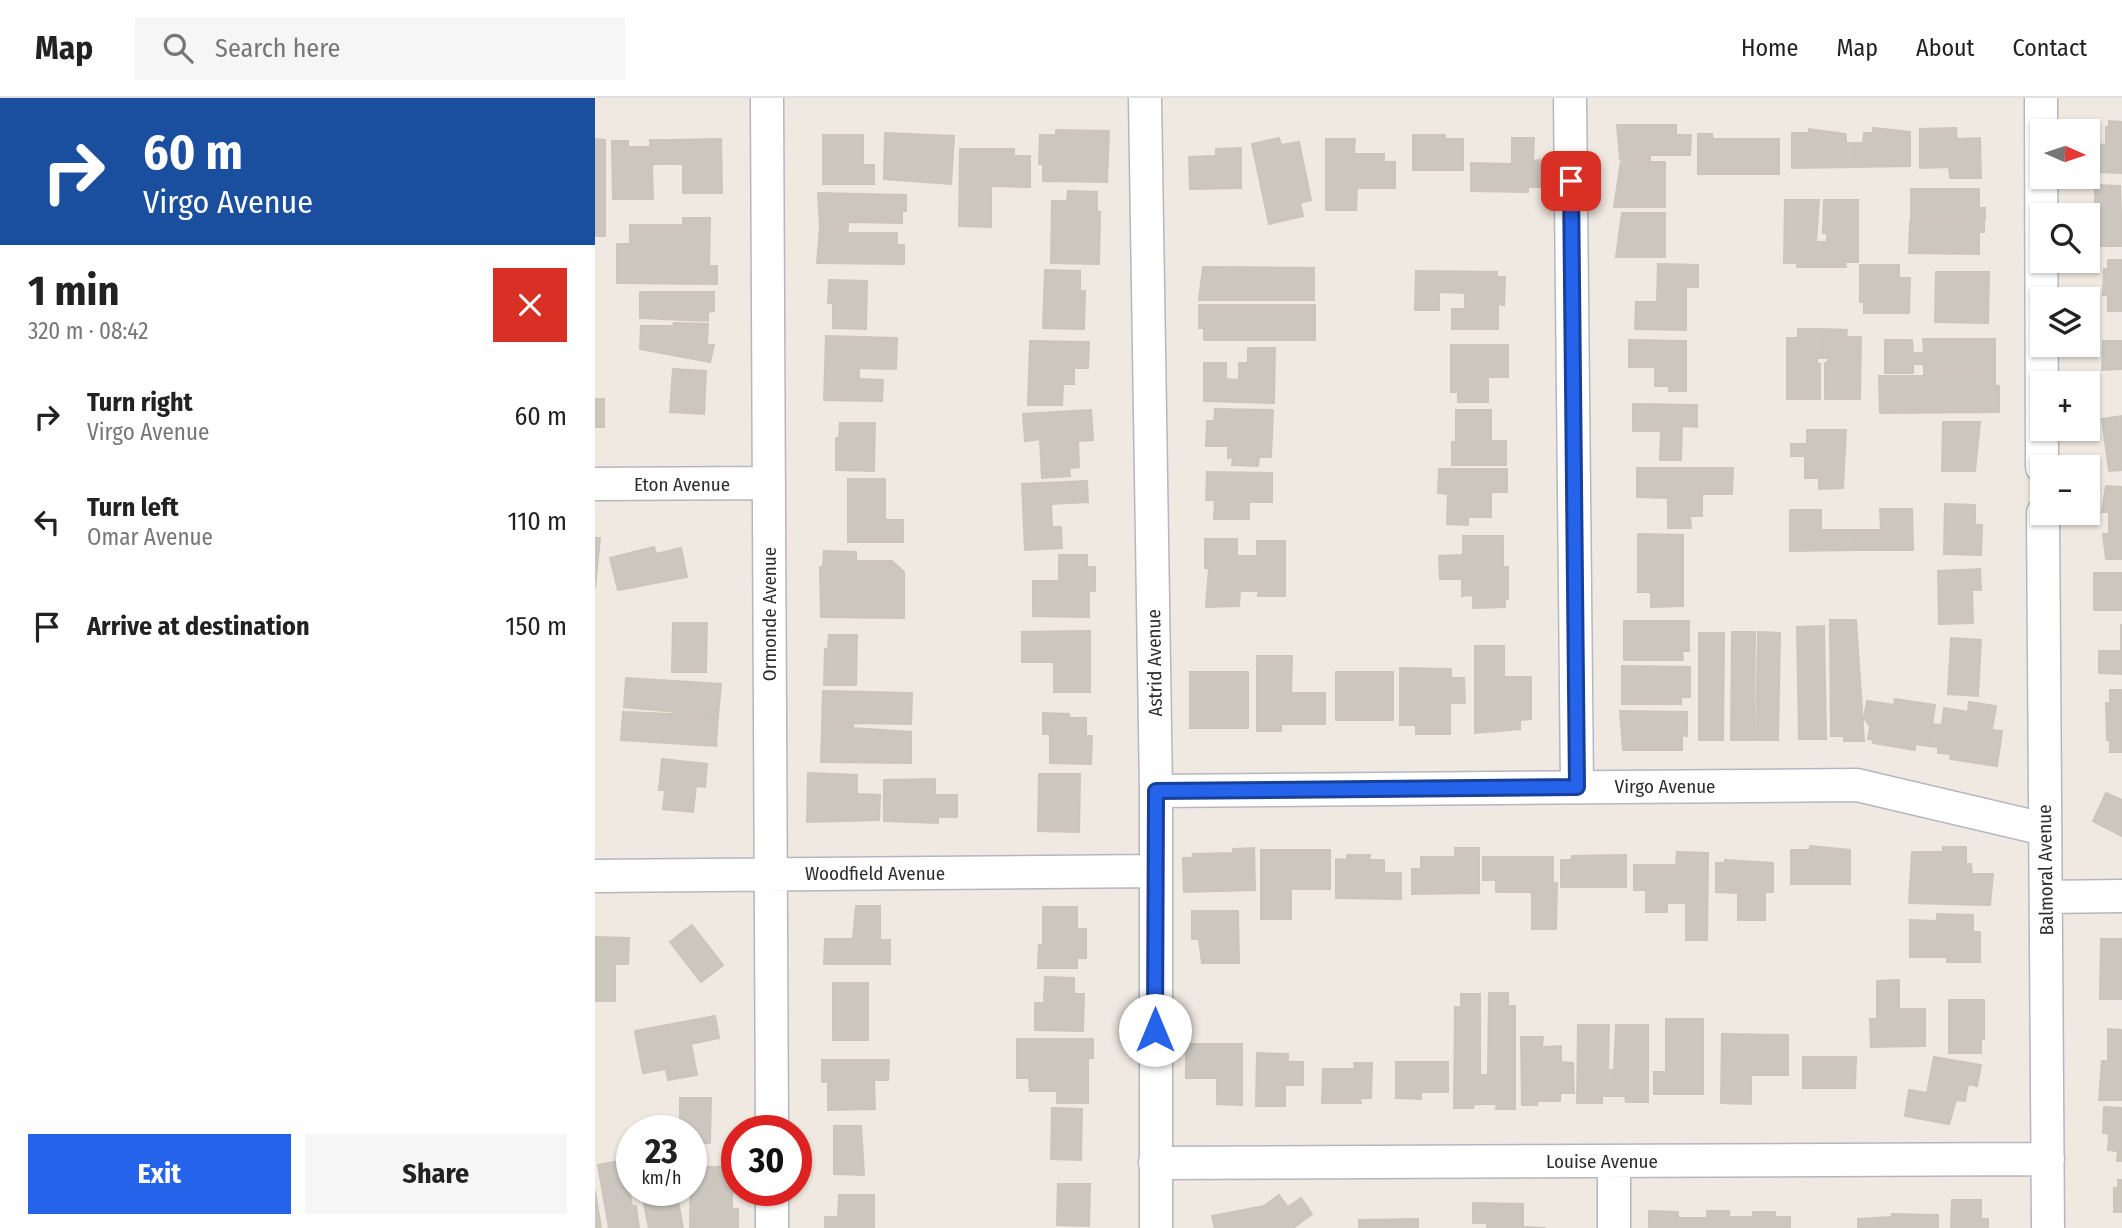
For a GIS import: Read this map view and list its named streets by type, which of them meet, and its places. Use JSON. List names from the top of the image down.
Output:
{
  "streets": {
    "street": [
      "Eton Avenue",
      "Ormonde Avenue",
      "Astrid Avenue",
      "Virgo Avenue",
      "Balmoral Avenue",
      "Woodfield Avenue",
      "Louise Avenue"
    ]
  },
  "crossings": [
    ["Eton Avenue", "Ormonde Avenue"],
    ["Ormonde Avenue", "Woodfield Avenue"],
    ["Astrid Avenue", "Virgo Avenue"],
    ["Astrid Avenue", "Woodfield Avenue"],
    ["Astrid Avenue", "Louise Avenue"],
    ["Virgo Avenue", "Balmoral Avenue"],
    ["Balmoral Avenue", "Louise Avenue"]
  ],
  "north": "right",
  "page": {
    "header": "Map",
    "search": "Search here",
    "nav": [
      "Home",
      "Map",
      "About",
      "Contact"
    ],
    "turn": ["60 m", "Virgo Avenue"],
    "map_buttons": ["+", "−"],
    "heading": ["1 min", "320 m · 08:42"],
    "list": [
      {
        "name": "Turn right",
        "note": "Virgo Avenue",
        "value": "60 m"
      },
      {
        "name": "Turn left",
        "note": "Omar Avenue",
        "value": "110 m"
      },
      {
        "name": "Arrive at destination",
        "value": "150 m"
      }
    ],
    "speed": "23 km/h",
    "limit": "30",
    "buttons": ["Exit", "Share"]
  }
}
